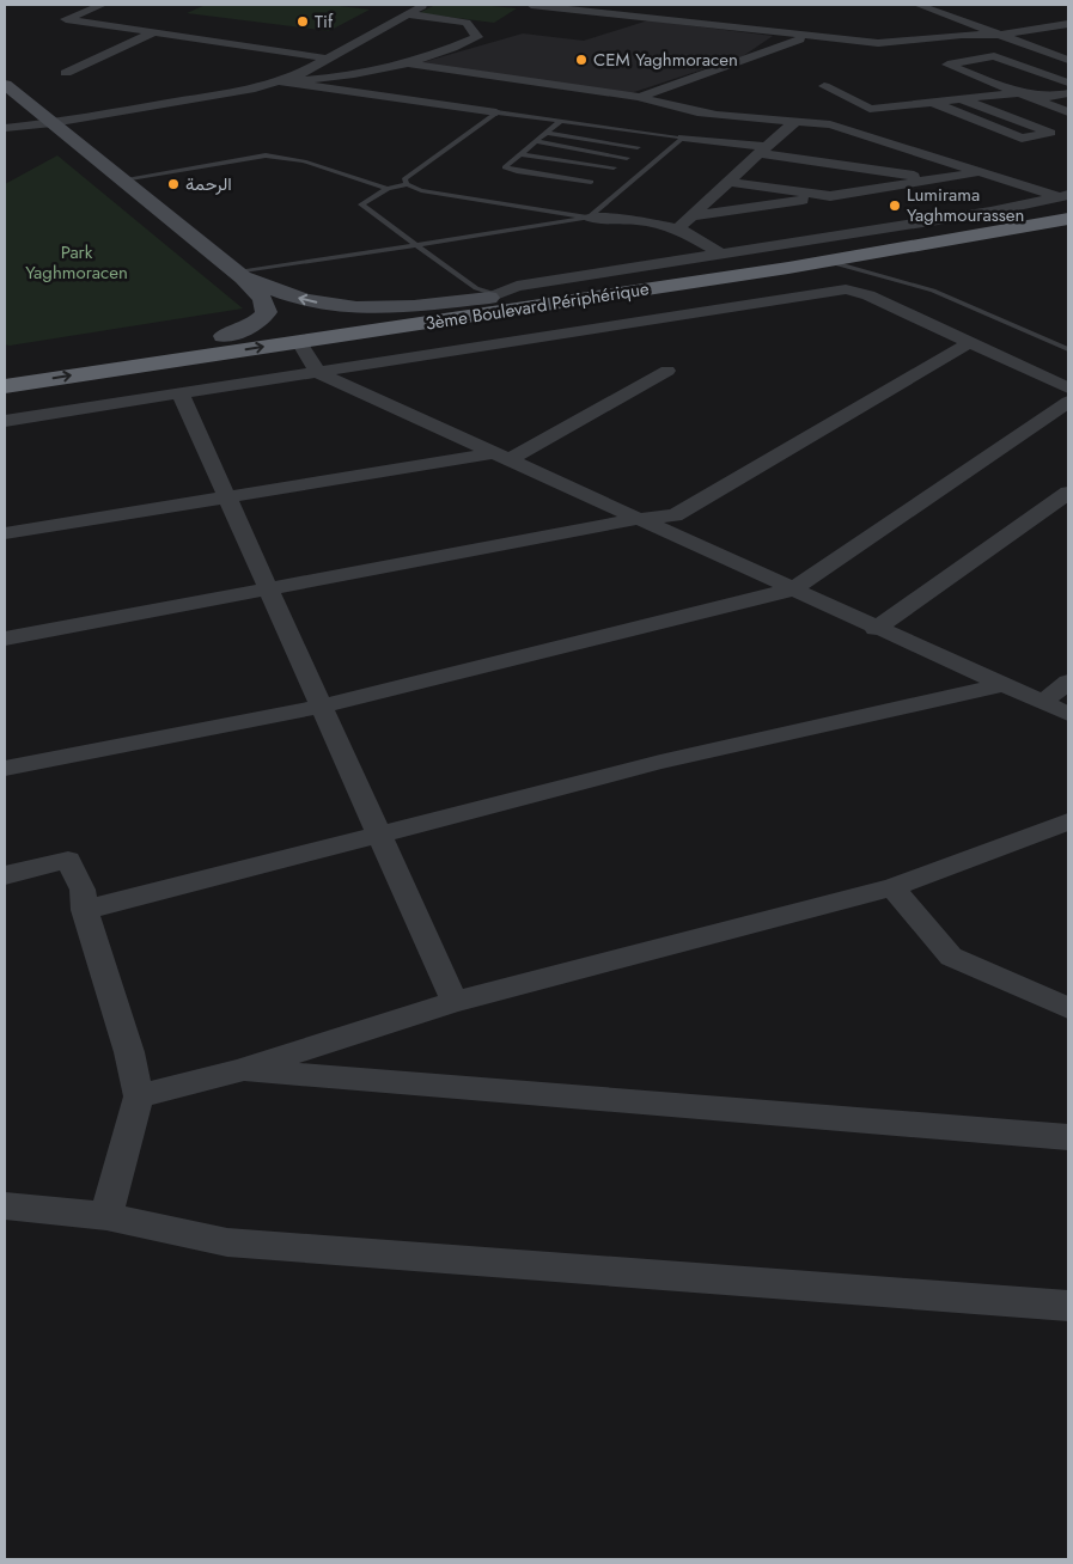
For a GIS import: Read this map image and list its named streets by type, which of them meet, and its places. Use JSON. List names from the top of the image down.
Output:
{
  "streets": {
    "highway": ["3ème Boulevard Périphérique"]
  },
  "parks": ["Park Yaghmoracen"],
  "places": [
    "Tif",
    "CEM Yaghmoracen",
    "الرحمة",
    "Lumirama Yaghmourassen"
  ]
}
